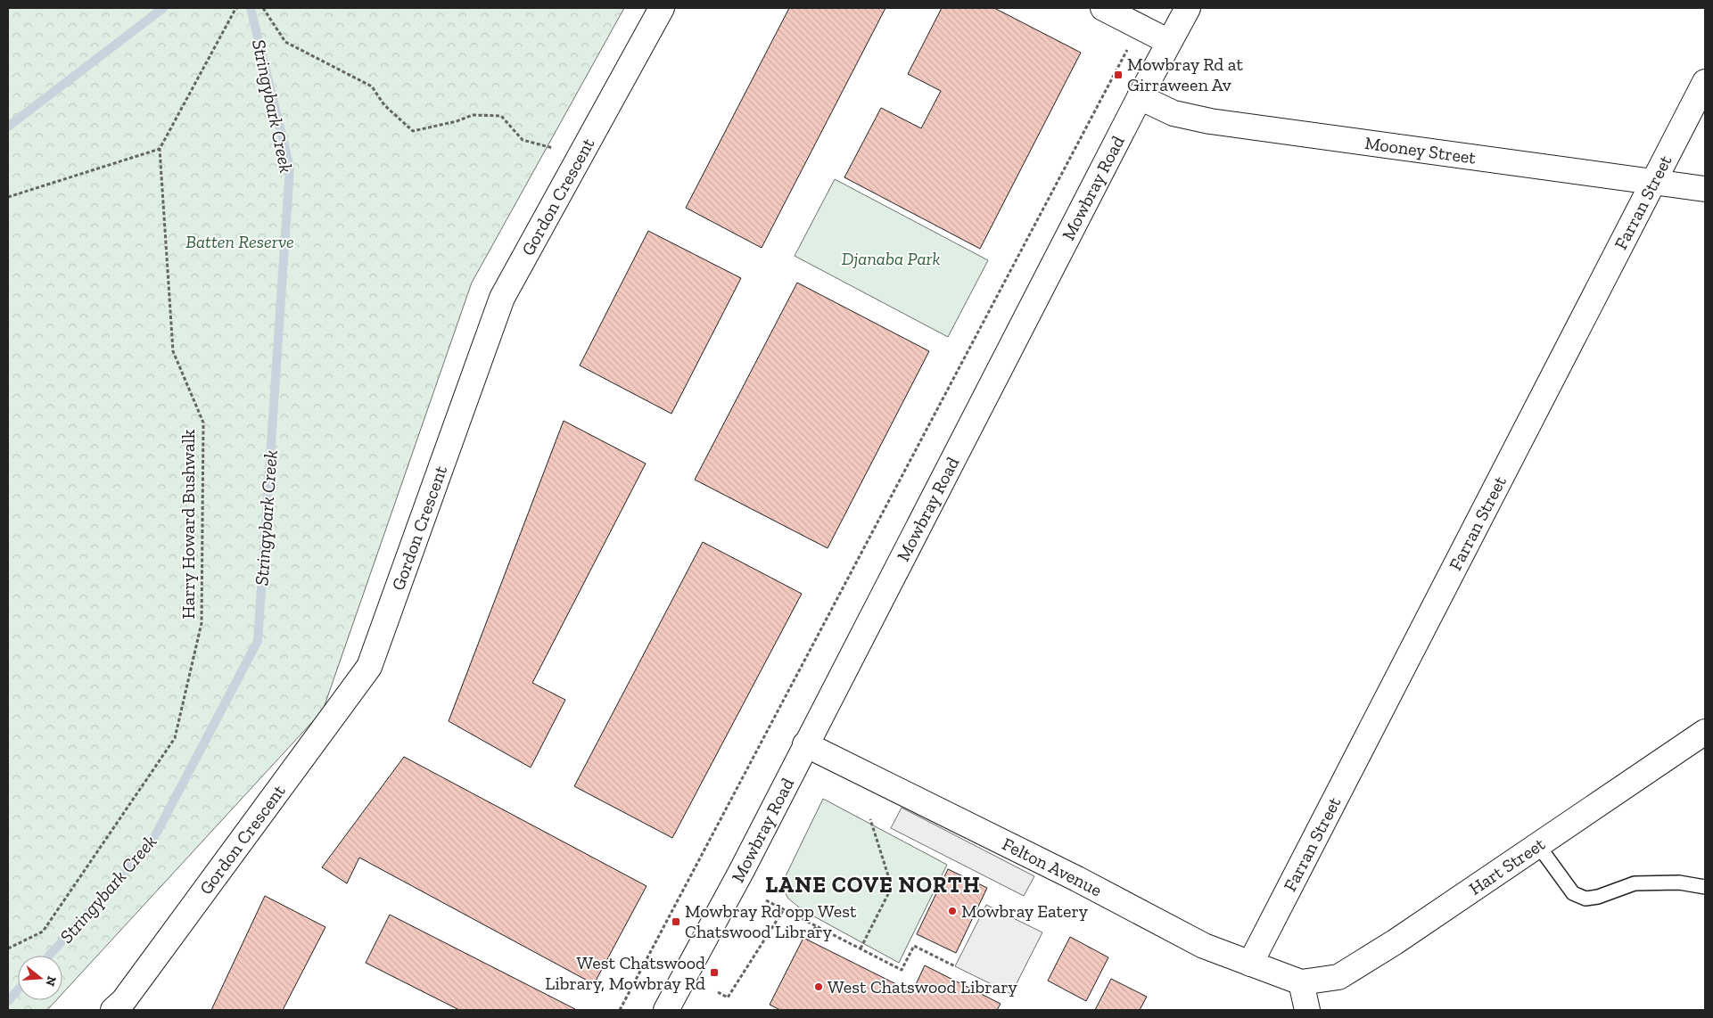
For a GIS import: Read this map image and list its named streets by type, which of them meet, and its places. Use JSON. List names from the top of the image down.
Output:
{
  "streets": {
    "street": [
      "Mooney Street",
      "Mowbray Road",
      "Gordon Crescent",
      "Farran Street",
      "Hart Street",
      "Felton Avenue"
    ],
    "path": ["Harry Howard Bushwalk"]
  },
  "crossings": [
    ["Mooney Street", "Mowbray Road"],
    ["Mooney Street", "Farran Street"],
    ["Mowbray Road", "Felton Avenue"],
    ["Farran Street", "Felton Avenue"],
    ["Hart Street", "Felton Avenue"]
  ],
  "districts": ["LANE COVE NORTH"],
  "water": ["Stringybark Creek"],
  "parks": ["Batten Reserve", "Djanaba Park"],
  "places": {
    "transit": ["Mowbray Rd at Girraween Av", "Mowbray Rd opp West Chatswood Library", "West Chatswood Library, Mowbray Rd"],
    "other": ["Mowbray Eatery", "West Chatswood Library"]
  },
  "north": "right"
}
